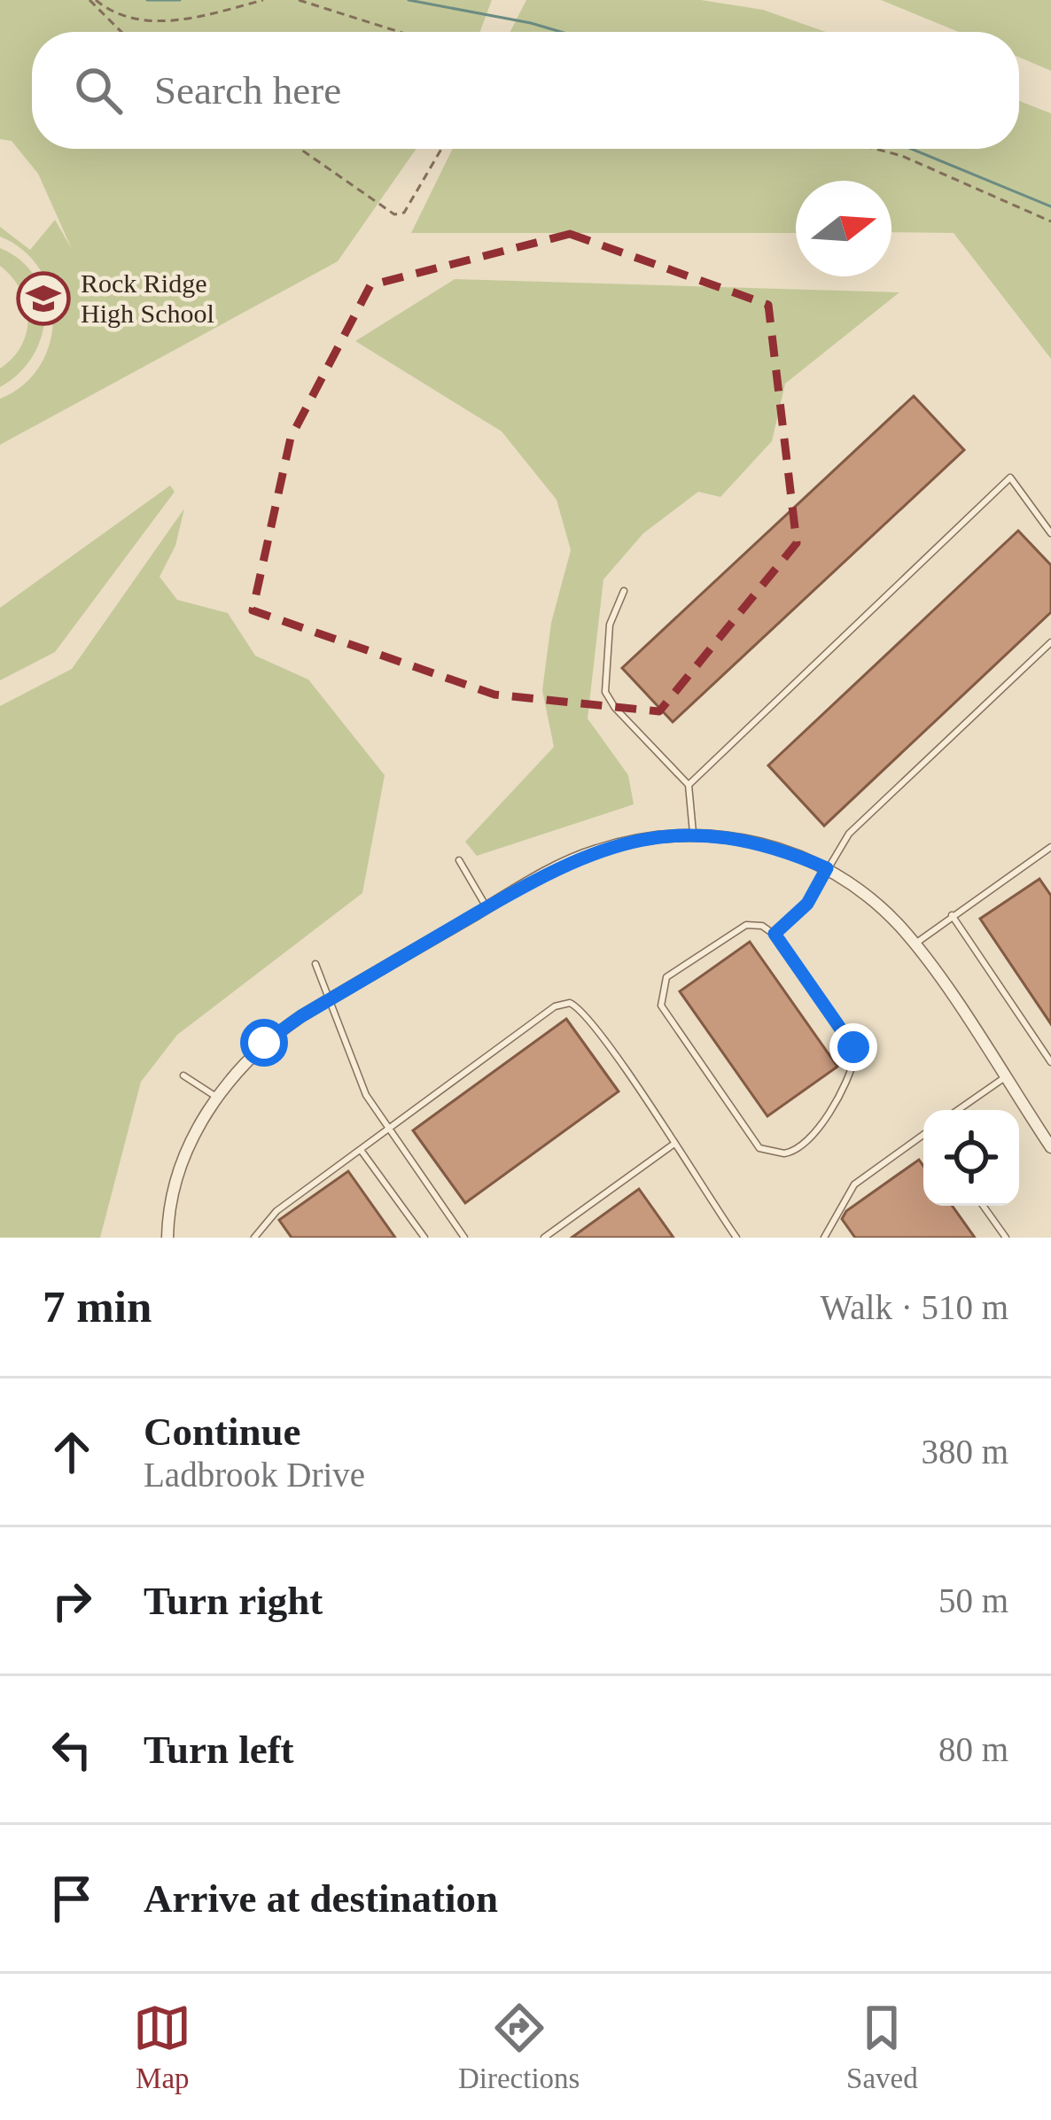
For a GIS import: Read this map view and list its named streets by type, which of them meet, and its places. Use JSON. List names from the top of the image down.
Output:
{
  "places": {
    "school or university": ["Rock Ridge High School"]
  },
  "north": "right",
  "page": {
    "search": "Search here",
    "heading": ["7 min", "Walk · 510 m"],
    "list": [
      ["Continue", "Ladbrook Drive", "380 m"],
      ["Turn right", "50 m"],
      ["Turn left", "80 m"],
      "Arrive at destination"
    ],
    "nav": ["Map", "Directions", "Saved"]
  }
}
